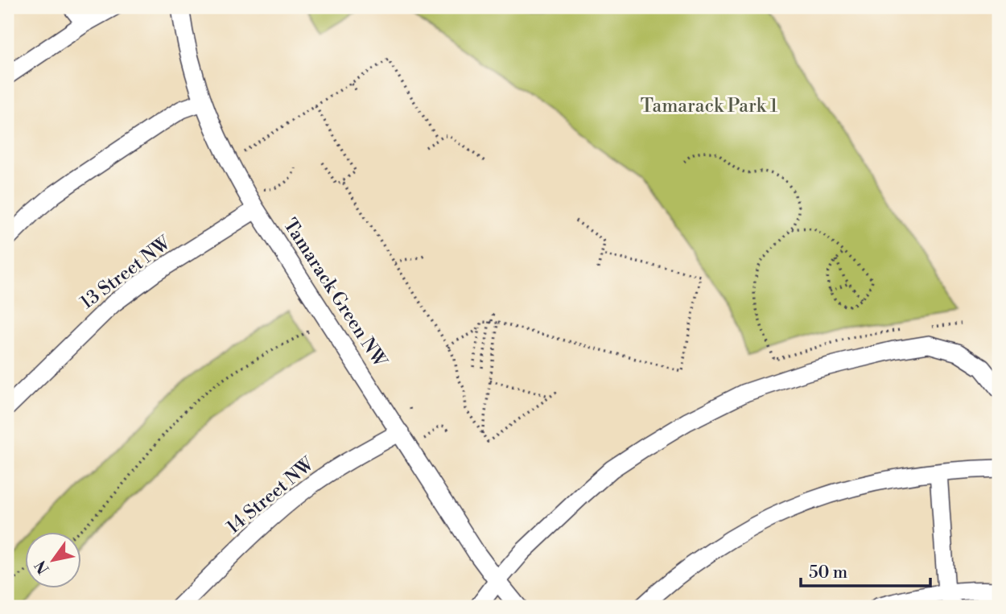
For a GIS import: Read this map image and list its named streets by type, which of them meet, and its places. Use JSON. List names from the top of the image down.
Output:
{
  "streets": {
    "street": ["13 Street NW", "Tamarack Green NW", "14 Street NW"]
  },
  "crossings": [
    ["13 Street NW", "Tamarack Green NW"],
    ["Tamarack Green NW", "14 Street NW"]
  ],
  "parks": ["Tamarack Park 1"],
  "scale_bar": "50 m",
  "north": "bottom left"
}
